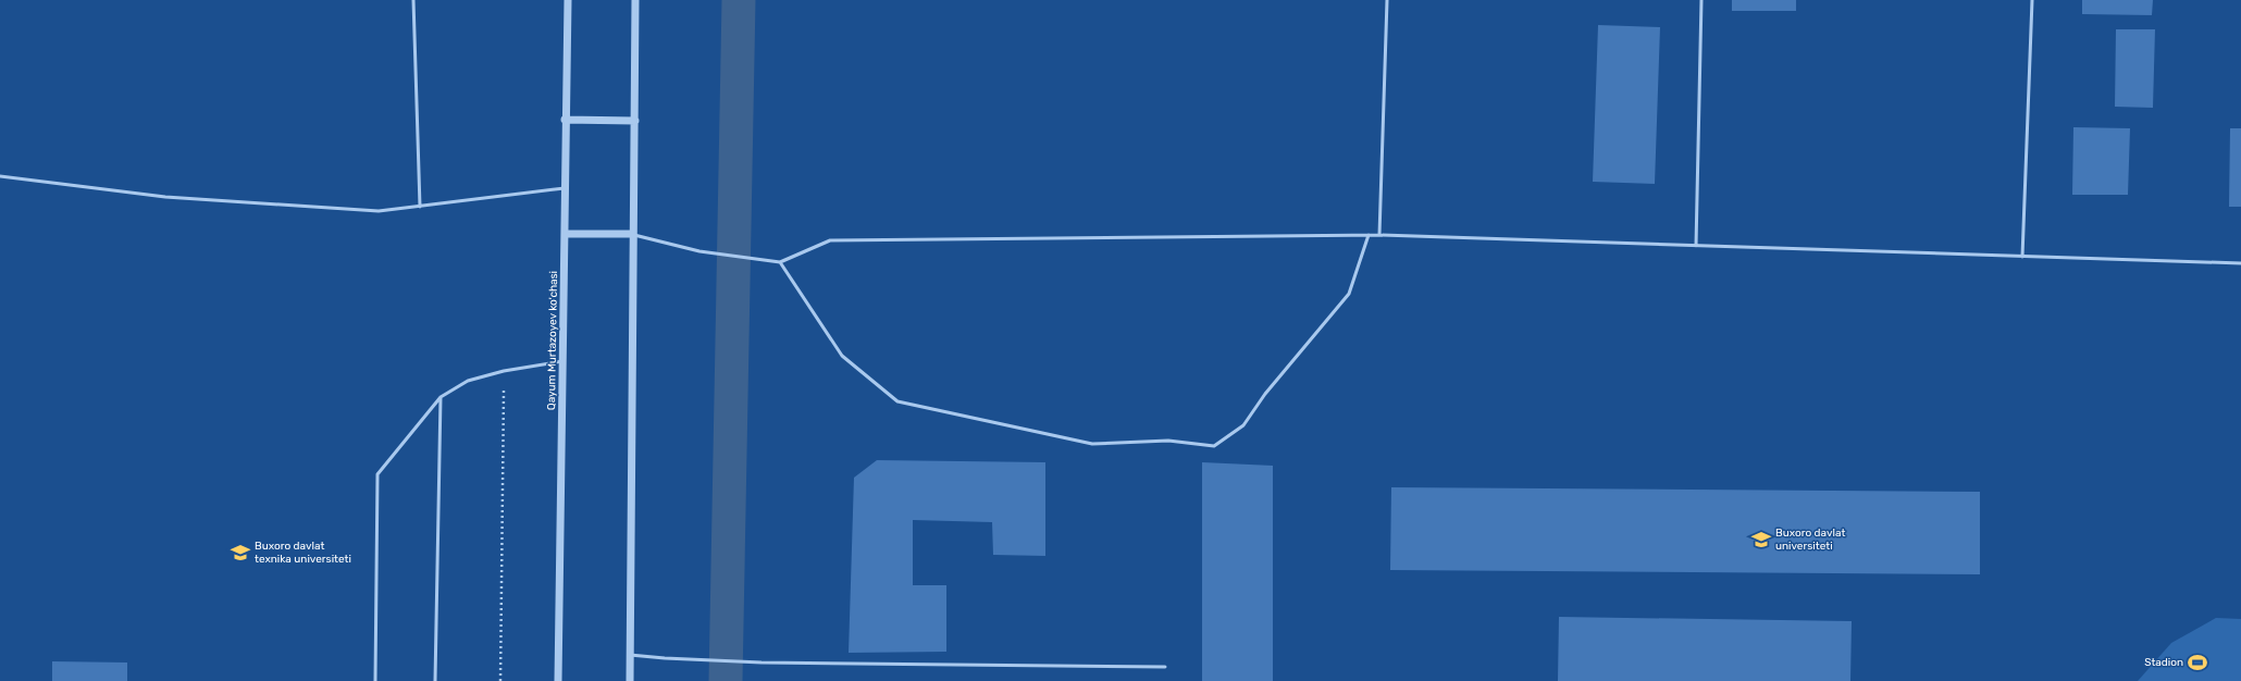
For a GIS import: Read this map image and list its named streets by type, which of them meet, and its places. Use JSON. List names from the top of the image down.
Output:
{
  "streets": {
    "street": ["Qayum Murtazoyev ko'chasi"]
  },
  "places": {
    "school or university": ["Buxoro davlat universiteti", "Buxoro davlat texnika universiteti"],
    "sports": ["Stadion"]
  }
}
